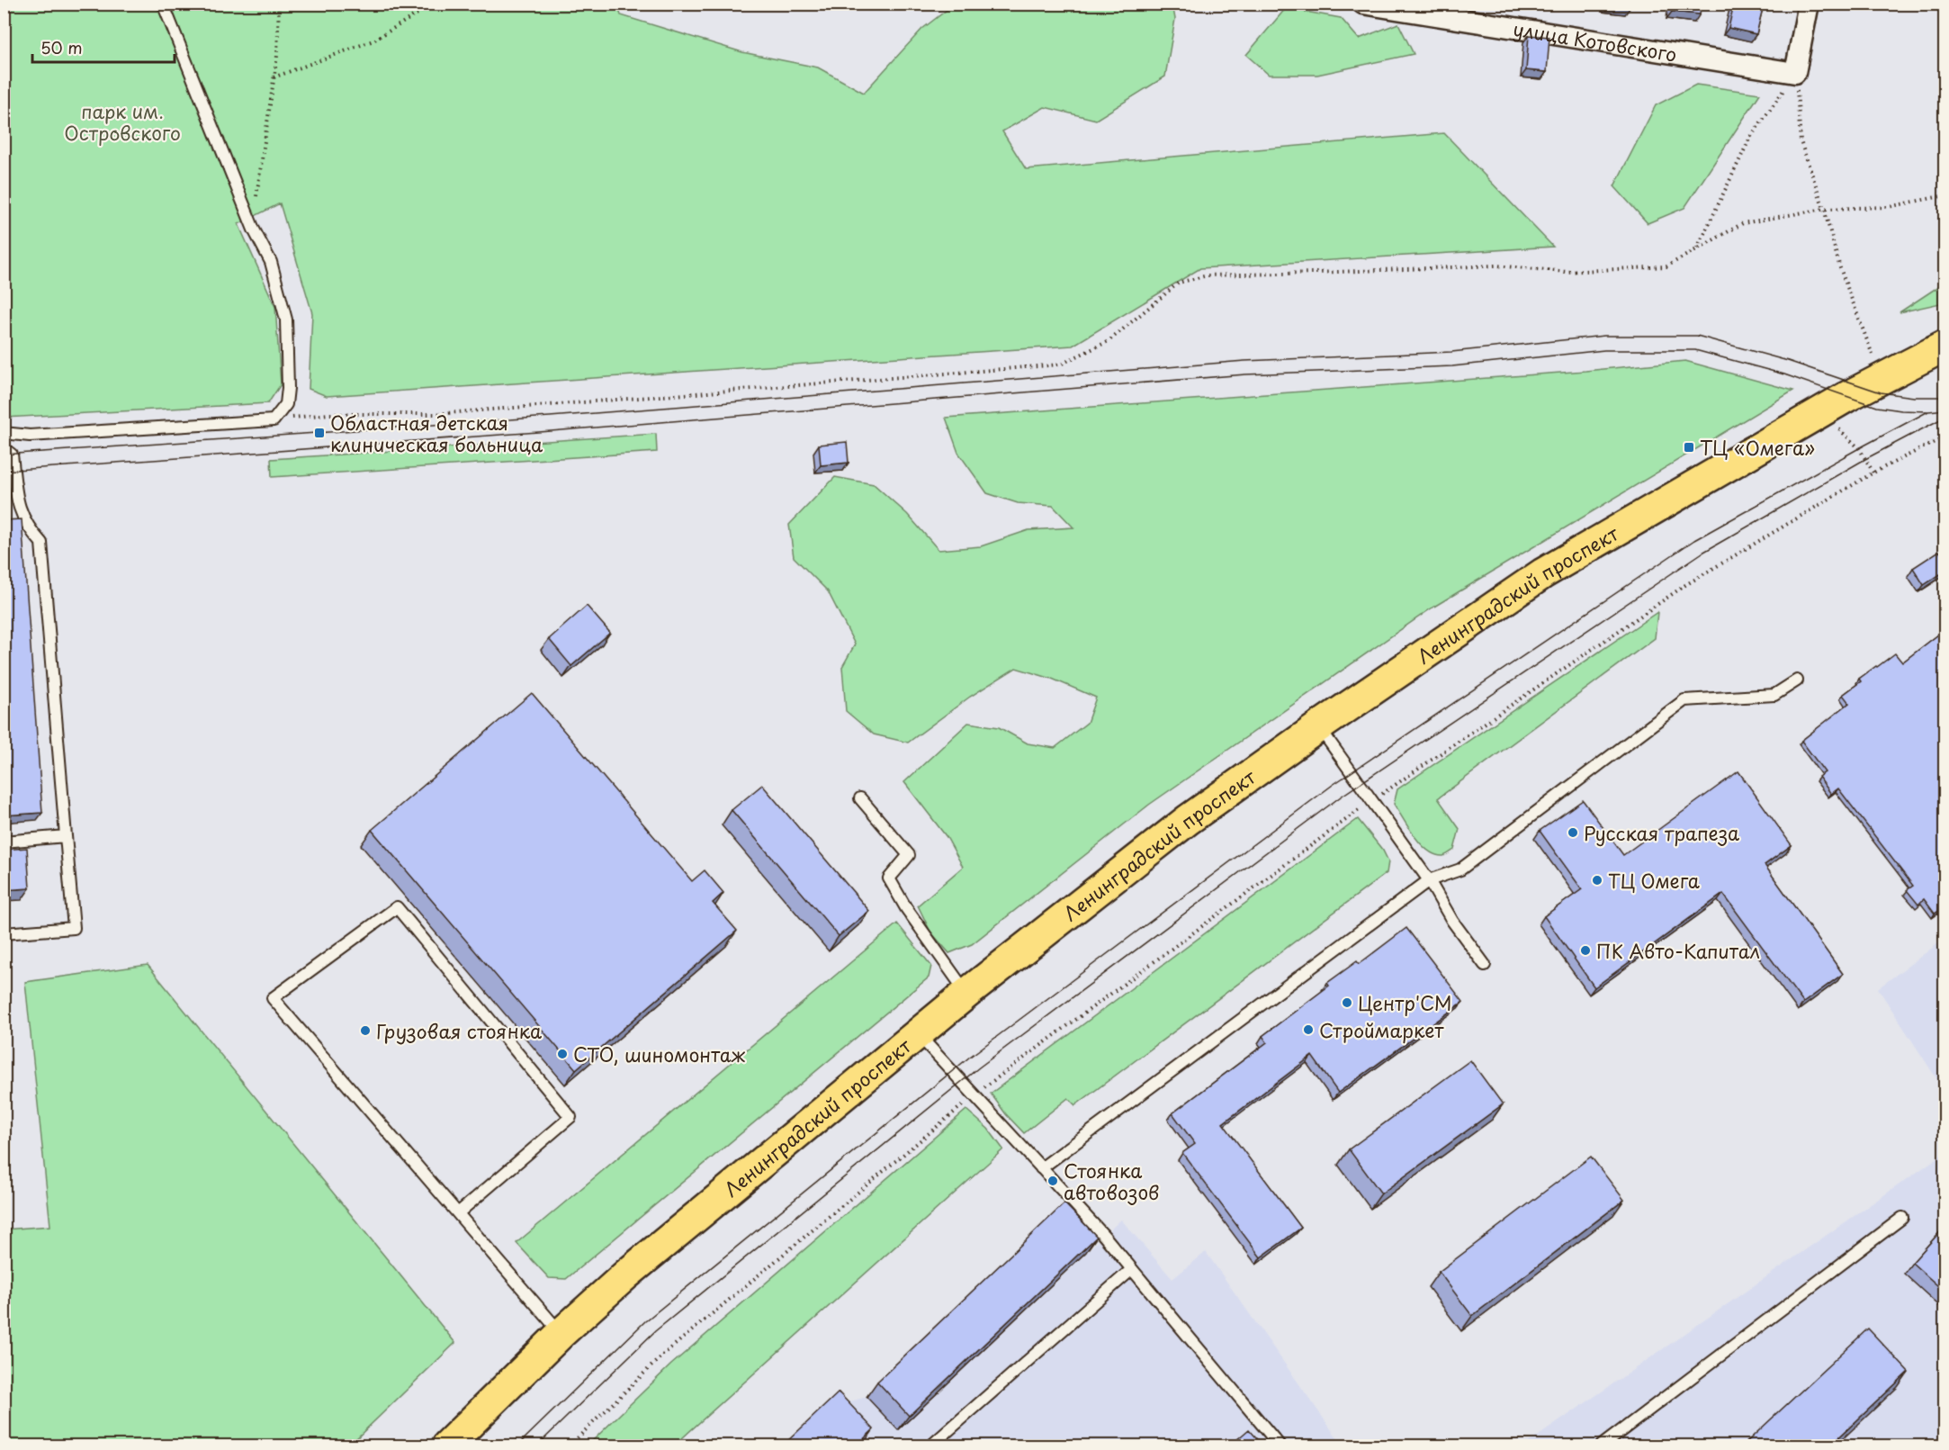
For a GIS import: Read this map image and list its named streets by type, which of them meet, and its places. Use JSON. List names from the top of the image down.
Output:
{
  "streets": {
    "main road": ["Ленинградский проспект"],
    "street": ["улица Котовского"]
  },
  "parks": ["парк им. Островского"],
  "places": {
    "transit": ["Областная детская клиническая больница", "ТЦ «Омега»"],
    "other": [
      "Русская трапеза",
      "ТЦ Омега",
      "ПК Авто-Капитал",
      "Центр'СМ",
      "Строймаркет",
      "Грузовая стоянка",
      "СТО, шиномонтаж",
      "Стоянка автовозов"
    ]
  },
  "scale_bar": "50 m"
}
